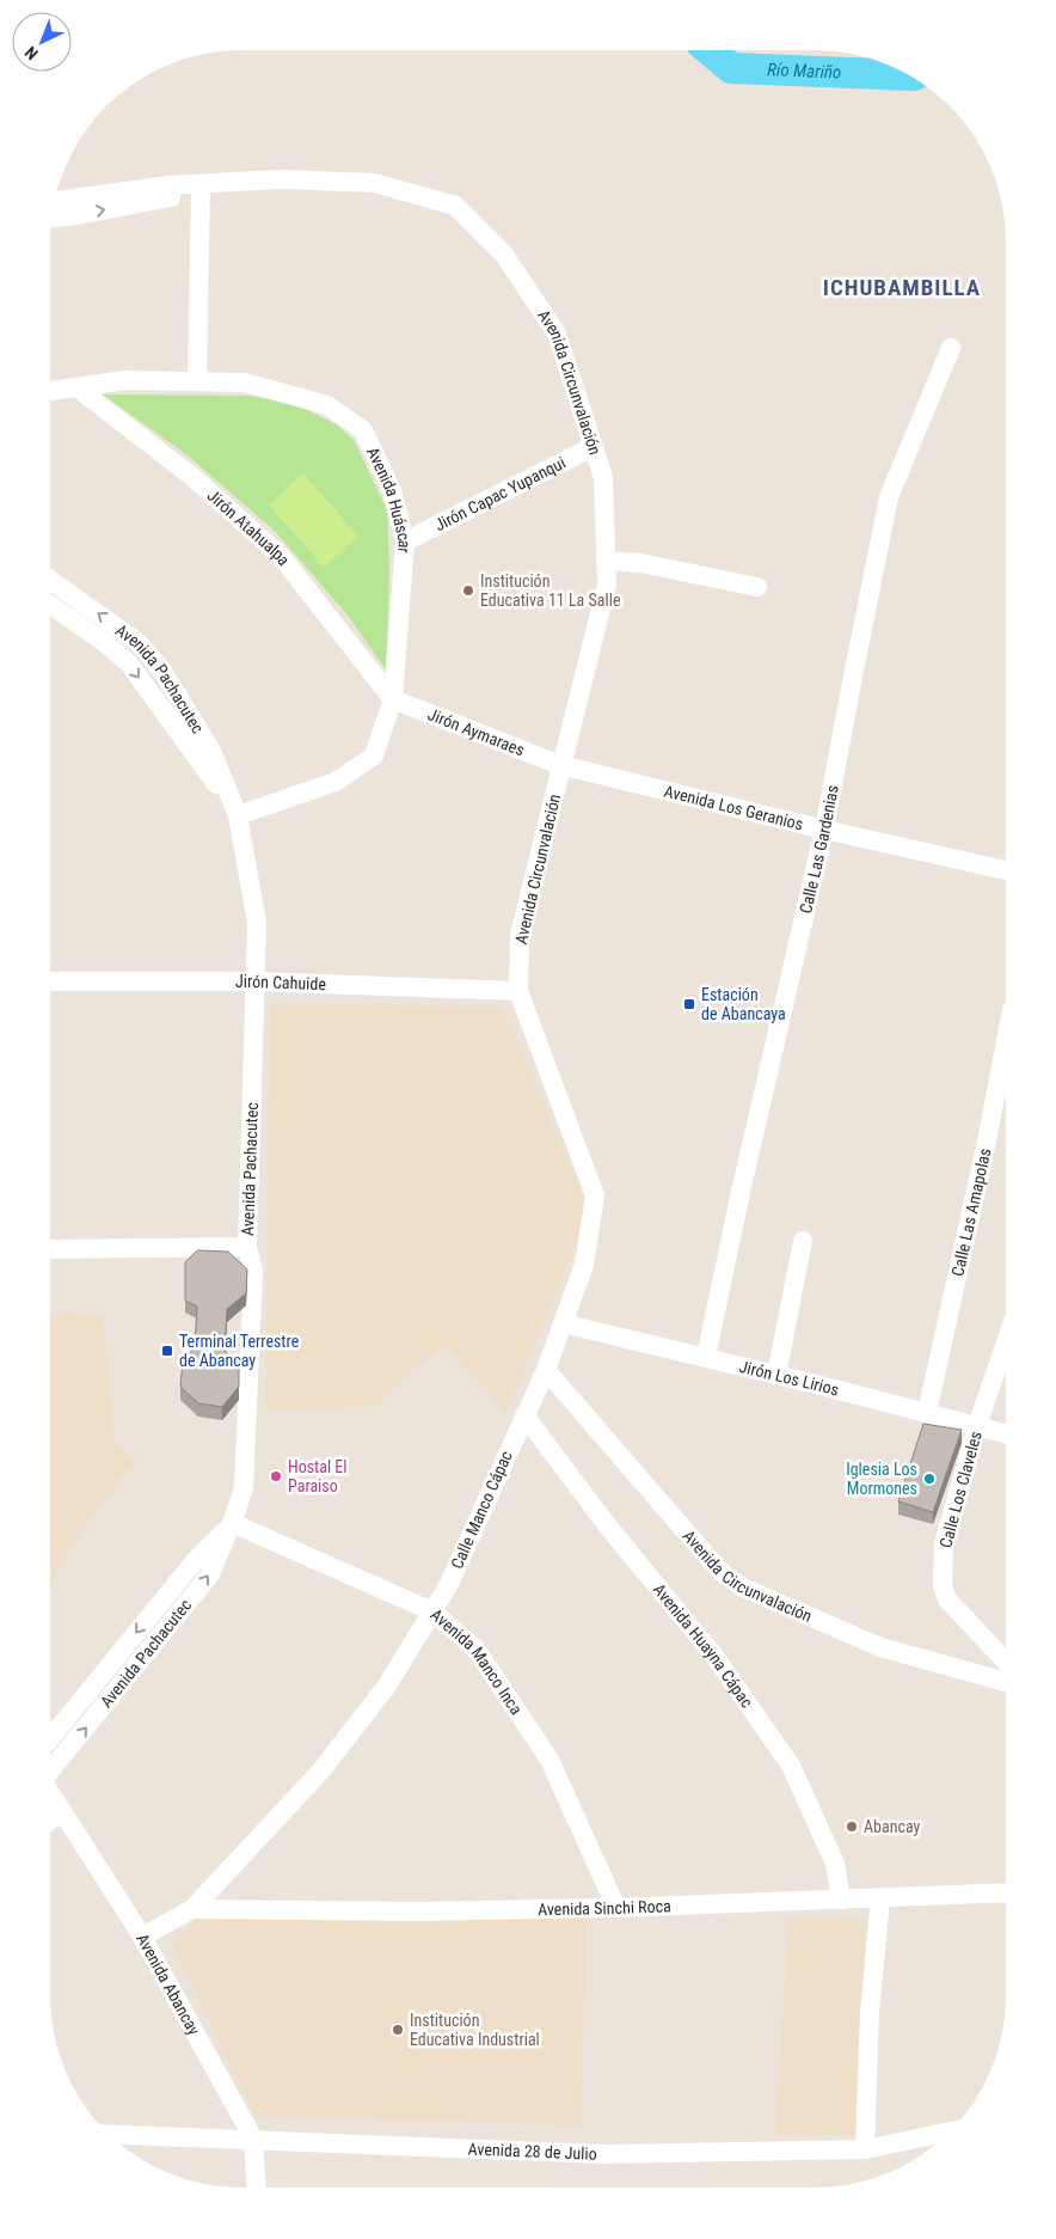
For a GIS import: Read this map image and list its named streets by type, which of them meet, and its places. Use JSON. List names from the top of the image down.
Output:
{
  "streets": {
    "street": [
      "Avenida Circunvalación",
      "Jirón Capac Yupanqui",
      "Avenida Huáscar",
      "Jirón Atahualpa",
      "Avenida Pachacutec",
      "Jirón Aymaraes",
      "Avenida Los Geranios",
      "Calle Las Gardenias",
      "Jirón Cahuide",
      "Calle Las Amapolas",
      "Jirón Los Lirios",
      "Calle Los Claveles",
      "Calle Manco Cápac",
      "Avenida Huayna Cápac",
      "Avenida Manco Inca",
      "Avenida Sinchi Roca",
      "Avenida Abancay",
      "Avenida 28 de Julio"
    ]
  },
  "crossings": [
    ["Avenida Circunvalación", "Jirón Capac Yupanqui"],
    ["Avenida Circunvalación", "Jirón Aymaraes"],
    ["Avenida Circunvalación", "Avenida Los Geranios"],
    ["Avenida Circunvalación", "Jirón Cahuide"],
    ["Avenida Circunvalación", "Calle Manco Cápac"],
    ["Jirón Capac Yupanqui", "Avenida Huáscar"],
    ["Avenida Huáscar", "Jirón Atahualpa"],
    ["Avenida Huáscar", "Avenida Pachacutec"],
    ["Avenida Huáscar", "Jirón Aymaraes"],
    ["Jirón Atahualpa", "Jirón Aymaraes"],
    ["Avenida Pachacutec", "Jirón Cahuide"],
    ["Avenida Pachacutec", "Avenida Manco Inca"],
    ["Jirón Aymaraes", "Avenida Los Geranios"],
    ["Avenida Los Geranios", "Calle Las Gardenias"],
    ["Calle Las Gardenias", "Jirón Los Lirios"],
    ["Jirón Cahuide", "Calle Manco Cápac"],
    ["Calle Las Amapolas", "Jirón Los Lirios"],
    ["Jirón Los Lirios", "Calle Los Claveles"],
    ["Jirón Los Lirios", "Calle Manco Cápac"],
    ["Calle Manco Cápac", "Avenida Huayna Cápac"],
    ["Calle Manco Cápac", "Avenida Manco Inca"],
    ["Calle Manco Cápac", "Avenida Sinchi Roca"],
    ["Calle Manco Cápac", "Avenida Abancay"],
    ["Avenida Huayna Cápac", "Avenida Sinchi Roca"],
    ["Avenida Manco Inca", "Avenida Sinchi Roca"],
    ["Avenida Abancay", "Avenida 28 de Julio"]
  ],
  "districts": ["ICHUBAMBILLA"],
  "water": ["Río Mariño"],
  "places": {
    "other": [
      "Institución Educativa 11 La Salle",
      "Hostal El Paraiso",
      "Iglesia Los Mormones",
      "Abancay",
      "Institución Educativa Industrial"
    ],
    "transit": ["Estación de Abancaya", "Terminal Terrestre de Abancay"]
  },
  "north": "bottom left"
}
